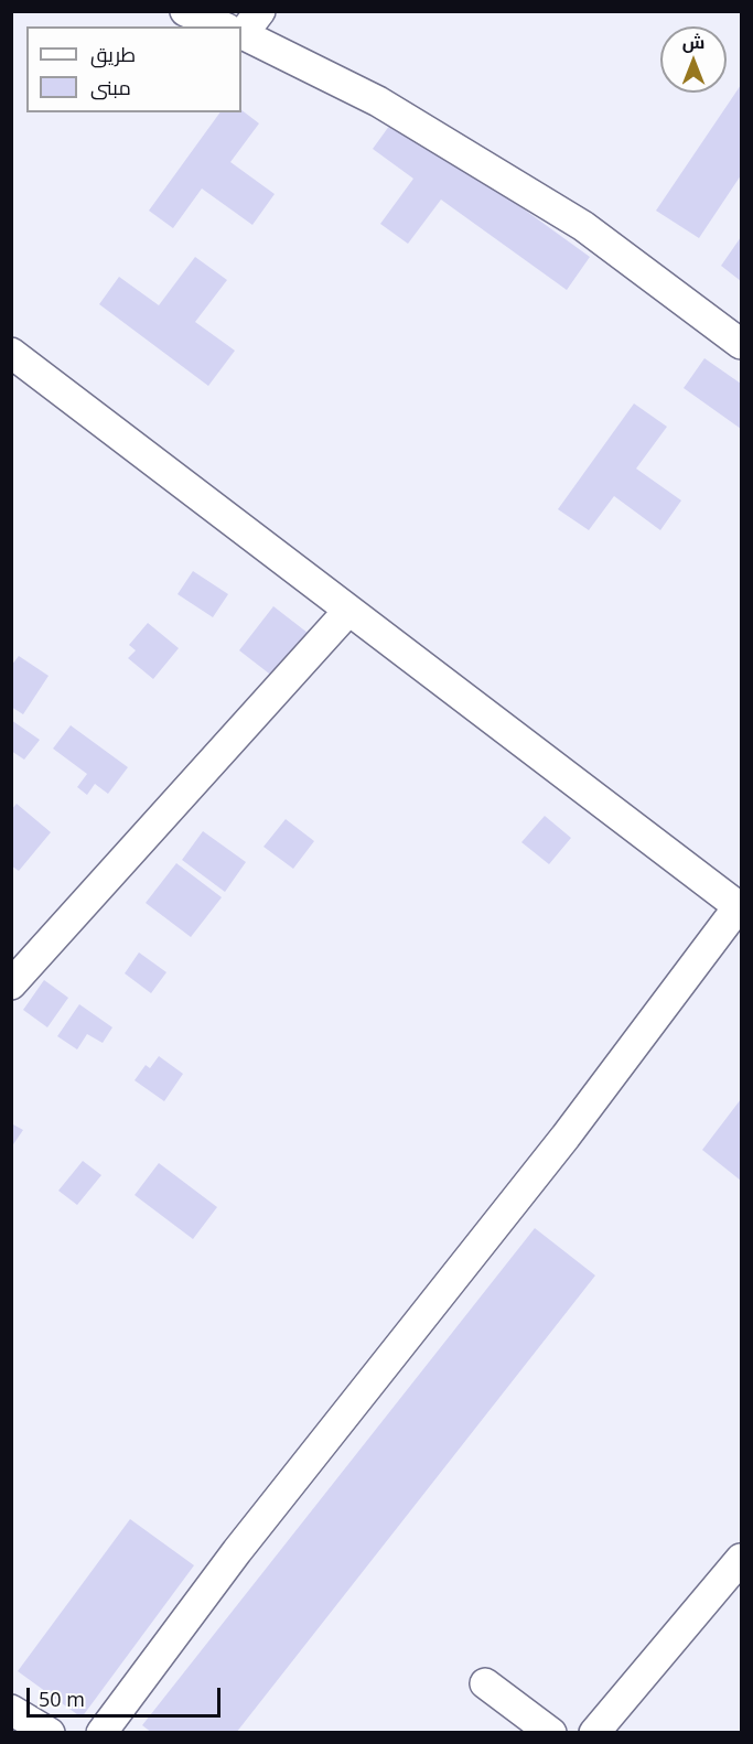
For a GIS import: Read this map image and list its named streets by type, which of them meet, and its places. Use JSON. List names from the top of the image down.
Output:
{
  "legend": ["طريق", "مبنى"],
  "scale_bar": "50 m",
  "north": "top"
}
